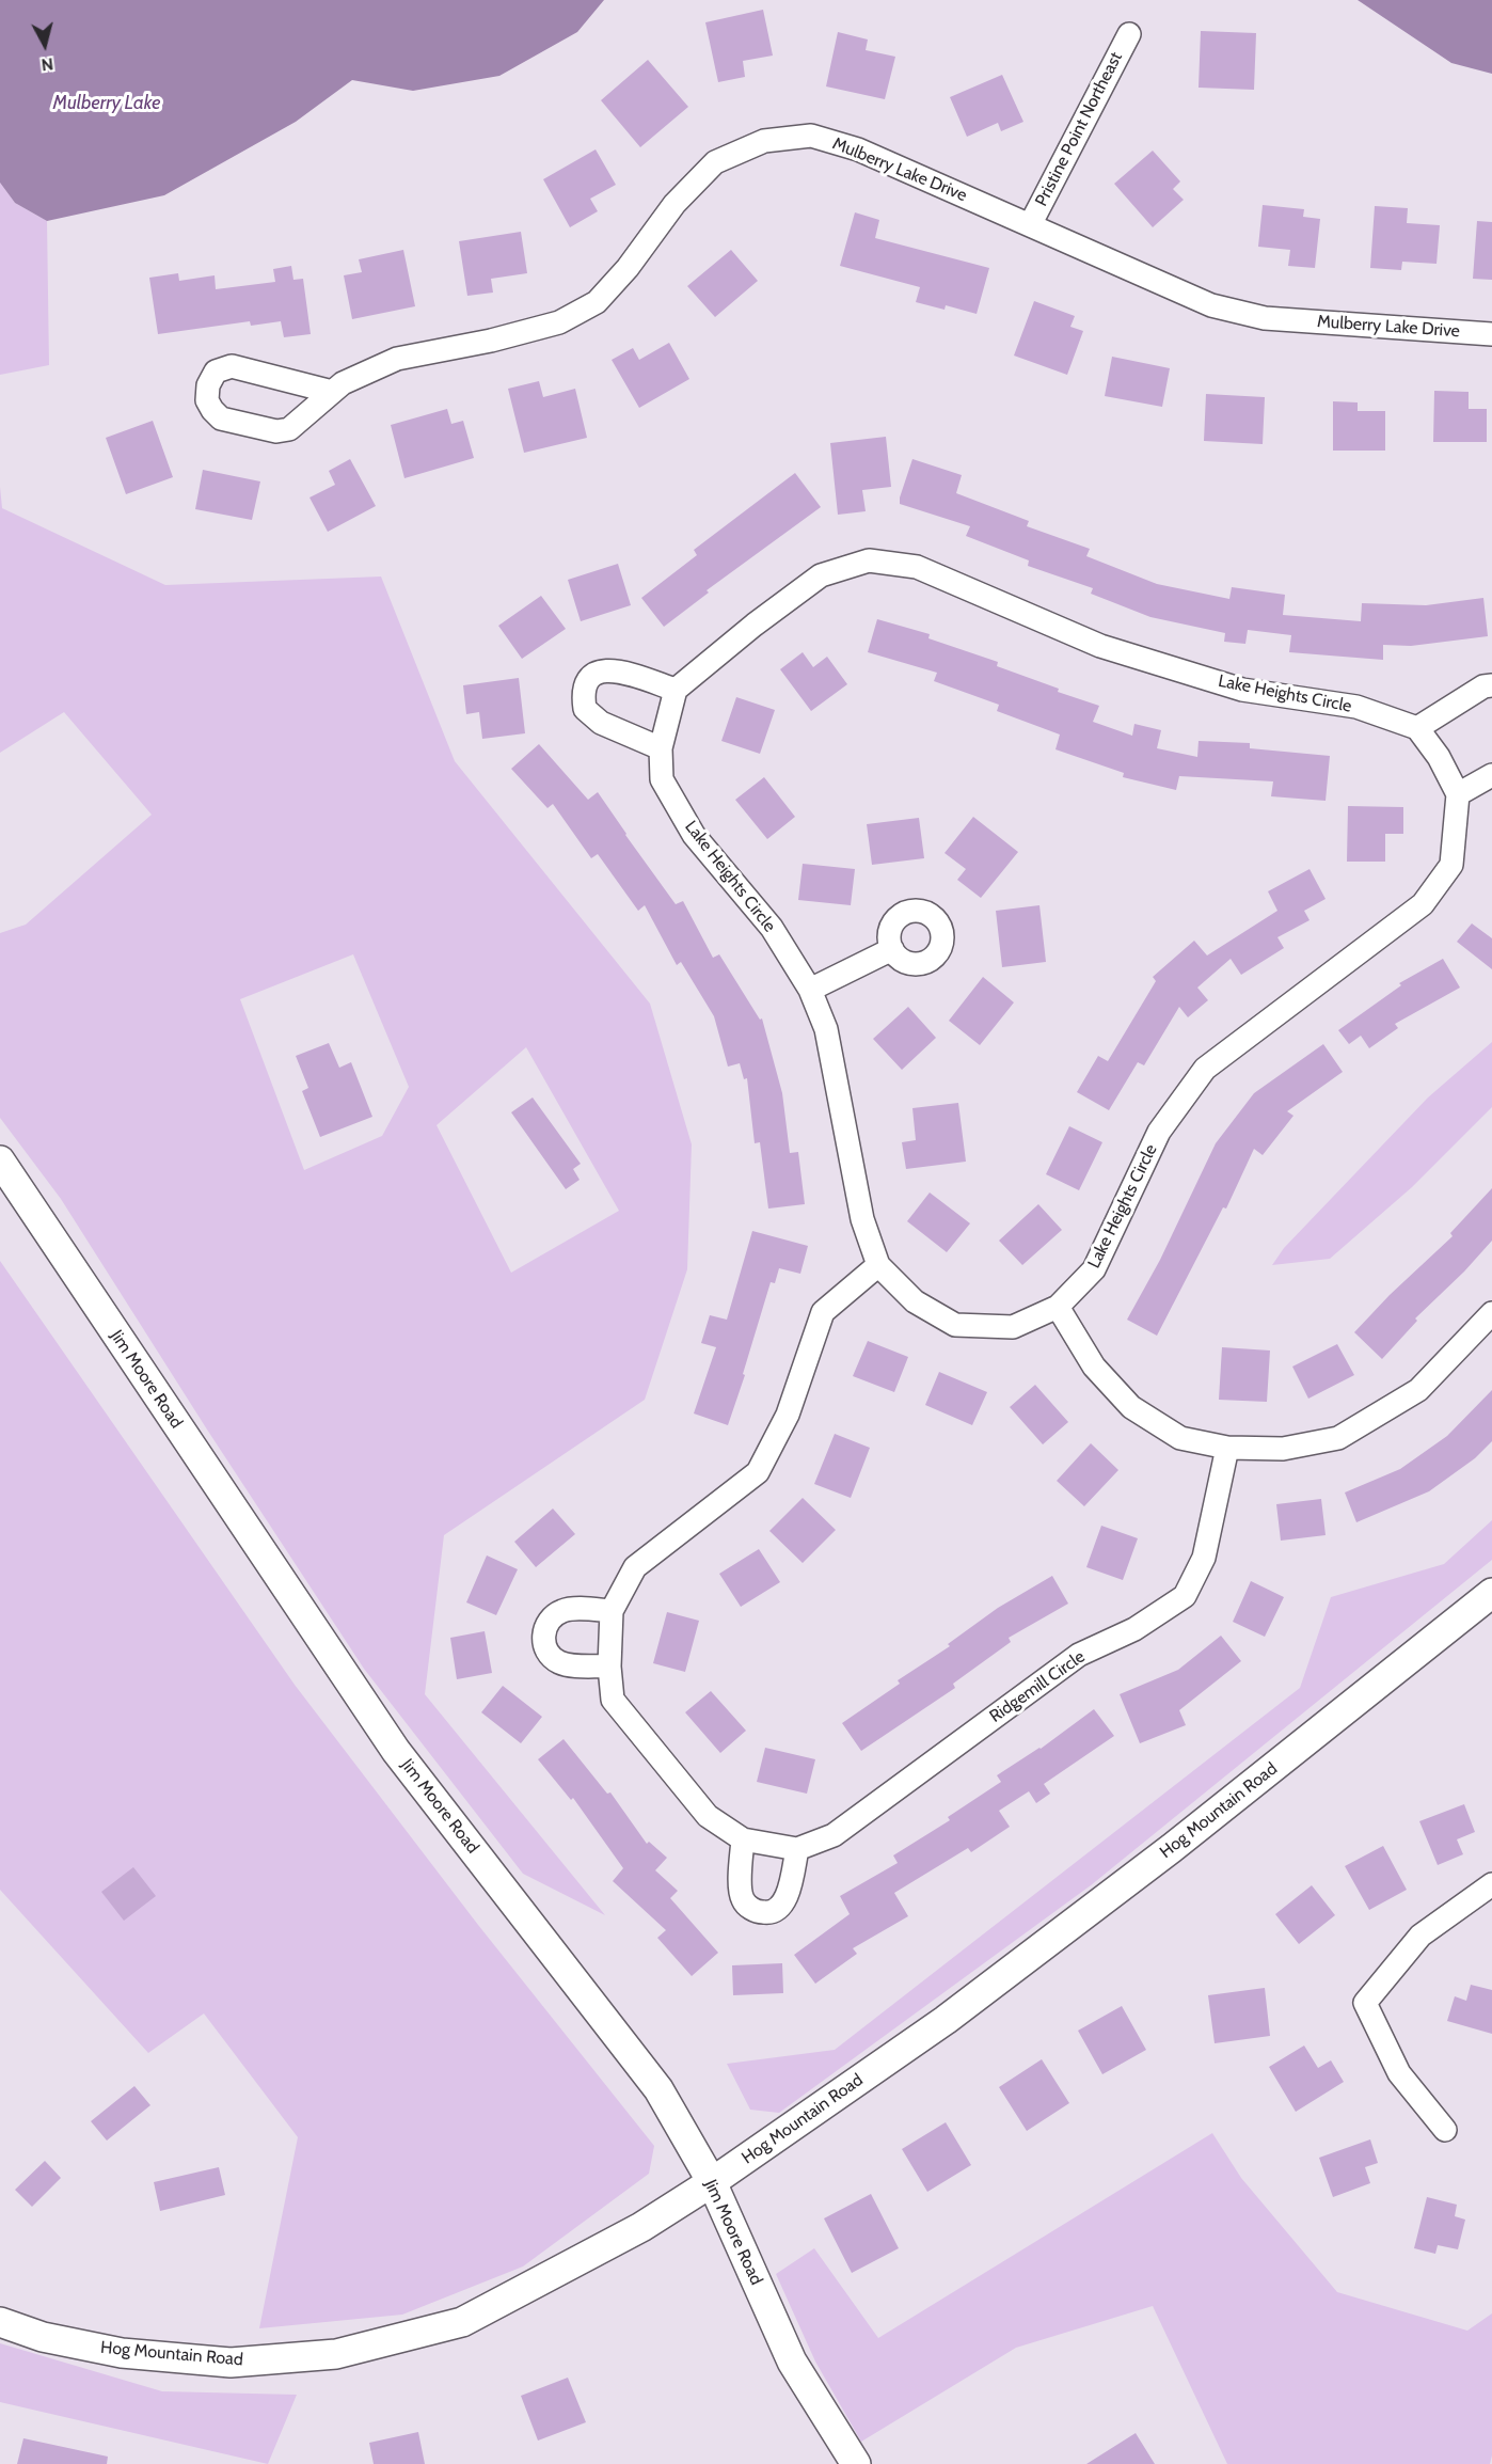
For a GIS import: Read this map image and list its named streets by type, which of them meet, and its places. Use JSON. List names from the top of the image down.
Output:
{
  "streets": {
    "street": [
      "Pristine Point Northeast",
      "Mulberry Lake Drive",
      "Lake Heights Circle",
      "Jim Moore Road",
      "Ridgemill Circle",
      "Hog Mountain Road"
    ]
  },
  "crossings": [
    ["Pristine Point Northeast", "Mulberry Lake Drive"],
    ["Lake Heights Circle", "Ridgemill Circle"],
    ["Jim Moore Road", "Hog Mountain Road"]
  ],
  "water": ["Mulberry Lake"],
  "north": "bottom"
}
